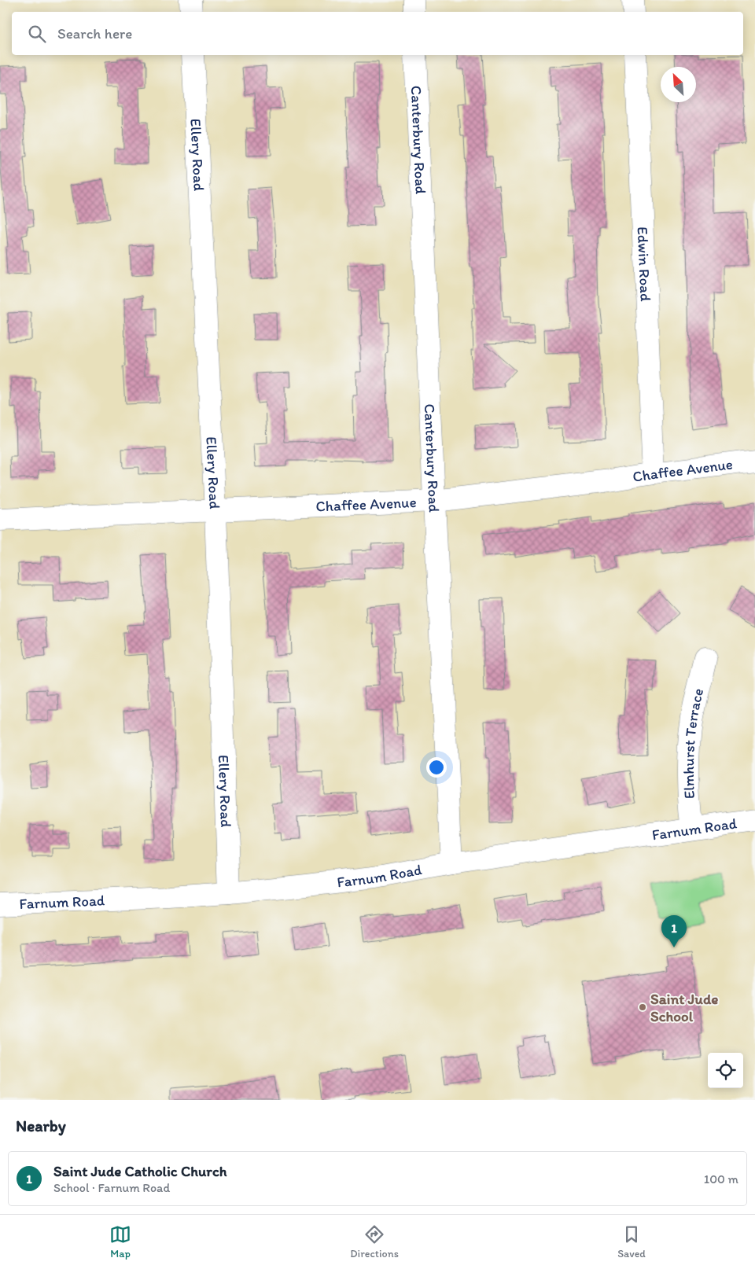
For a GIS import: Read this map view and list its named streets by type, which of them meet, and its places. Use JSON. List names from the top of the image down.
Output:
{
  "streets": {
    "street": [
      "Canterbury Road",
      "Ellery Road",
      "Edwin Road",
      "Chaffee Avenue",
      "Elmhurst Terrace",
      "Farnum Road"
    ]
  },
  "crossings": [
    ["Canterbury Road", "Chaffee Avenue"],
    ["Canterbury Road", "Farnum Road"],
    ["Ellery Road", "Chaffee Avenue"],
    ["Ellery Road", "Farnum Road"],
    ["Edwin Road", "Chaffee Avenue"],
    ["Elmhurst Terrace", "Farnum Road"]
  ],
  "places": ["Saint Jude School"],
  "north": "top left",
  "page": {
    "search": "Search here",
    "pins": "1",
    "heading": "Nearby",
    "list": [
      {
        "mark": "1",
        "name": "Saint Jude Catholic Church",
        "note": "School · Farnum Road",
        "value": "100 m"
      }
    ],
    "nav": ["Map", "Directions", "Saved"]
  }
}
